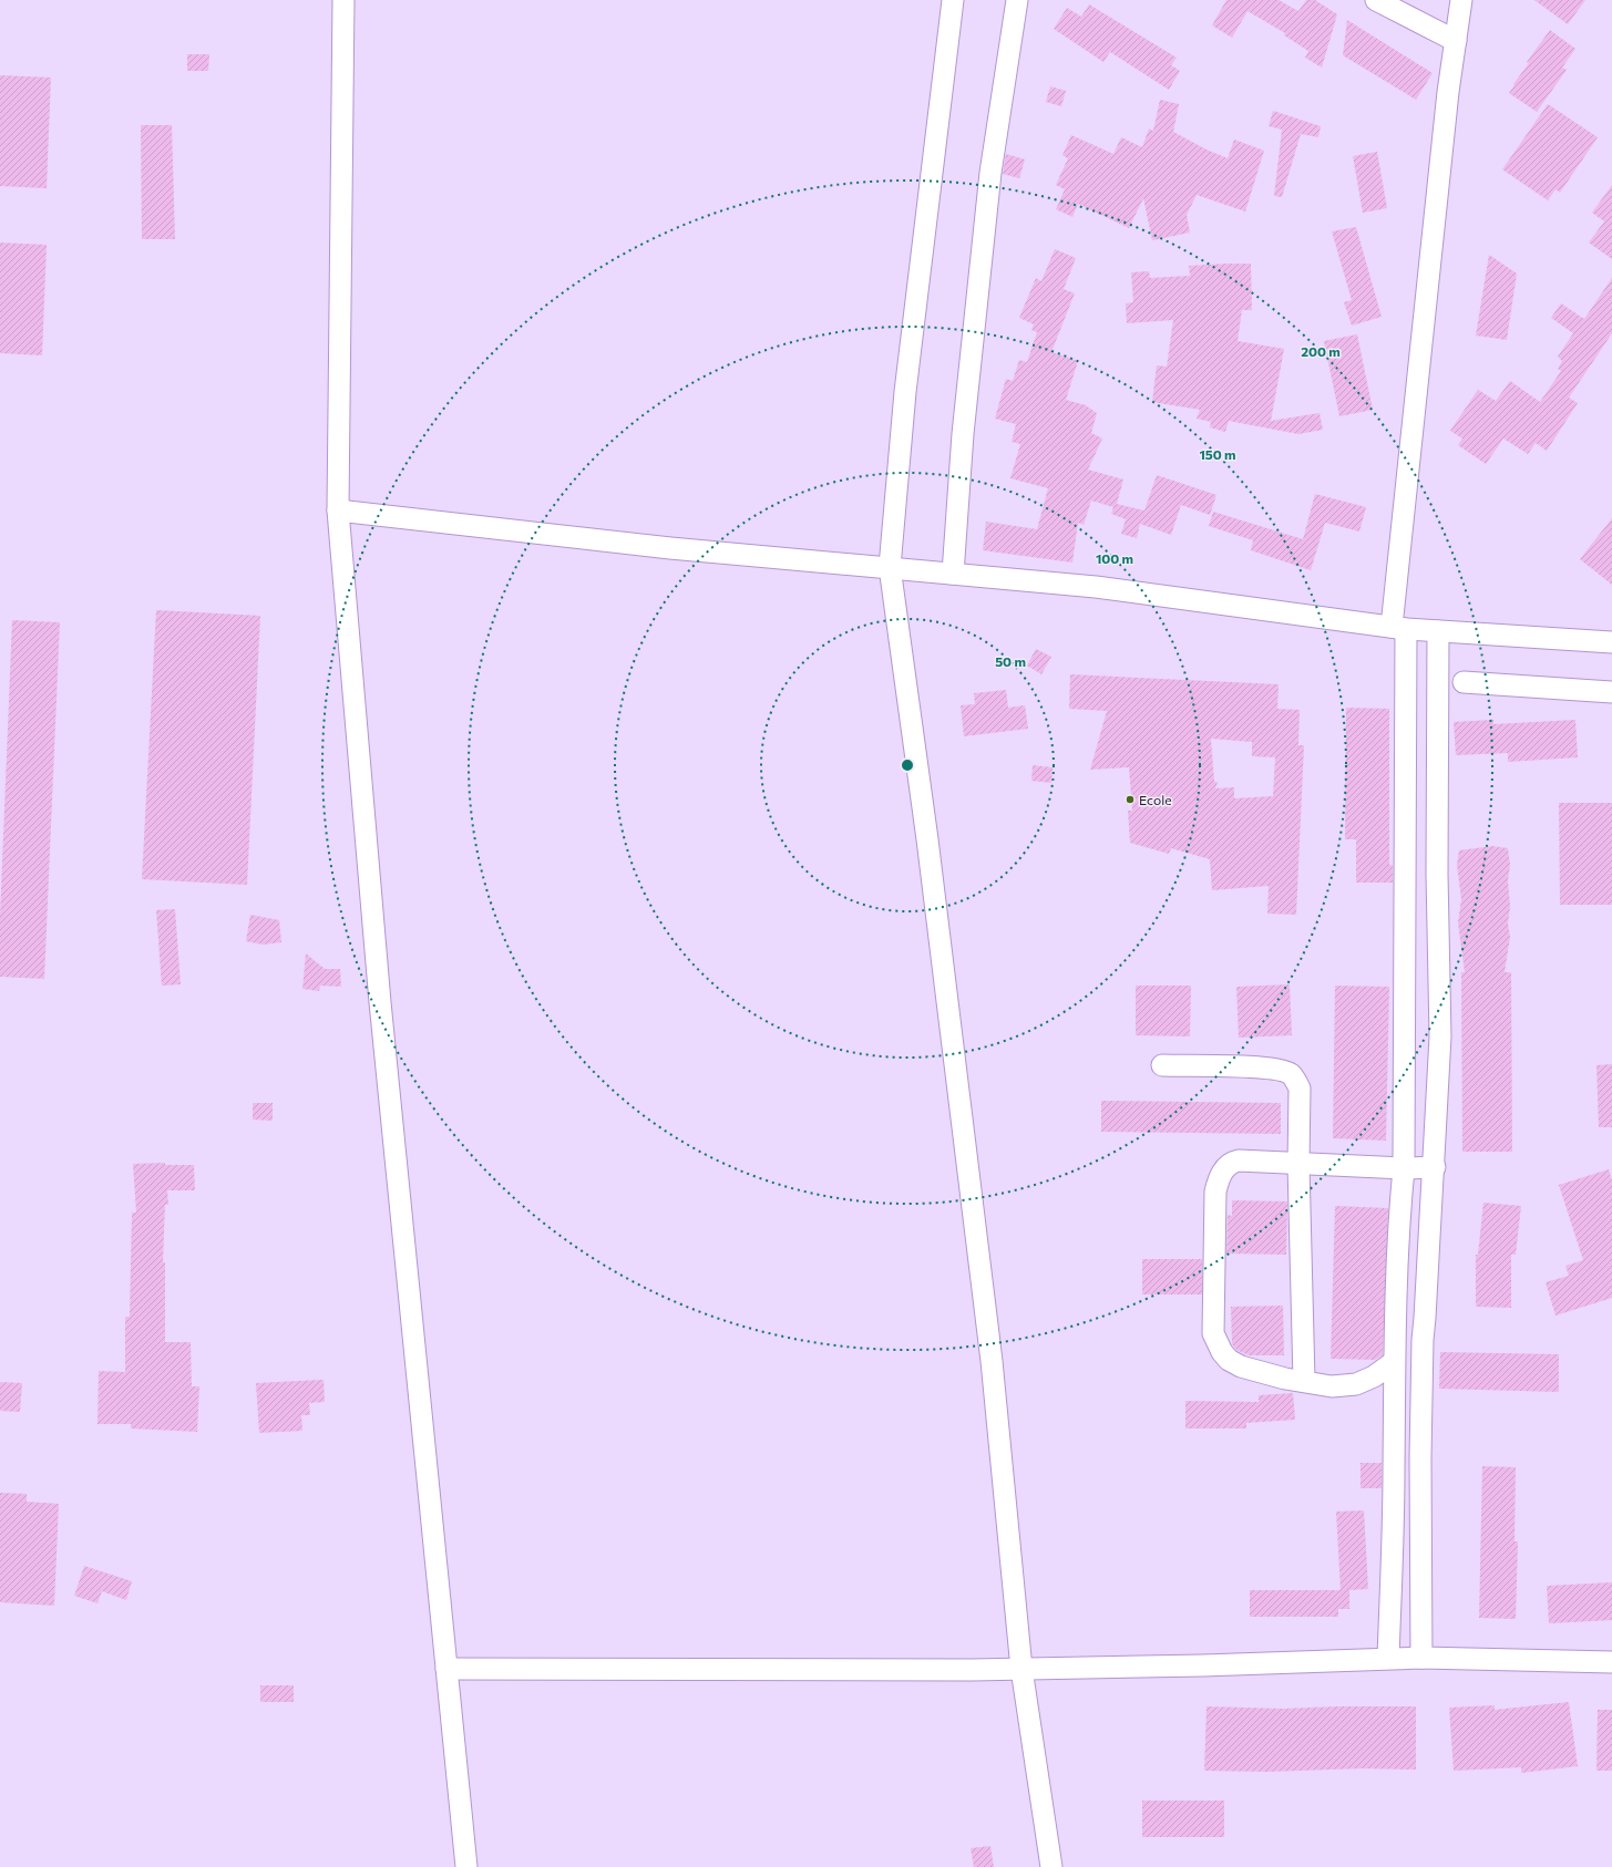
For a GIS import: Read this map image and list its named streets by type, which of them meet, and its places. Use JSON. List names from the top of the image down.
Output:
{
  "places": ["Ecole"],
  "rings": [
    "200 m",
    "150 m",
    "100 m",
    "50 m"
  ]
}
